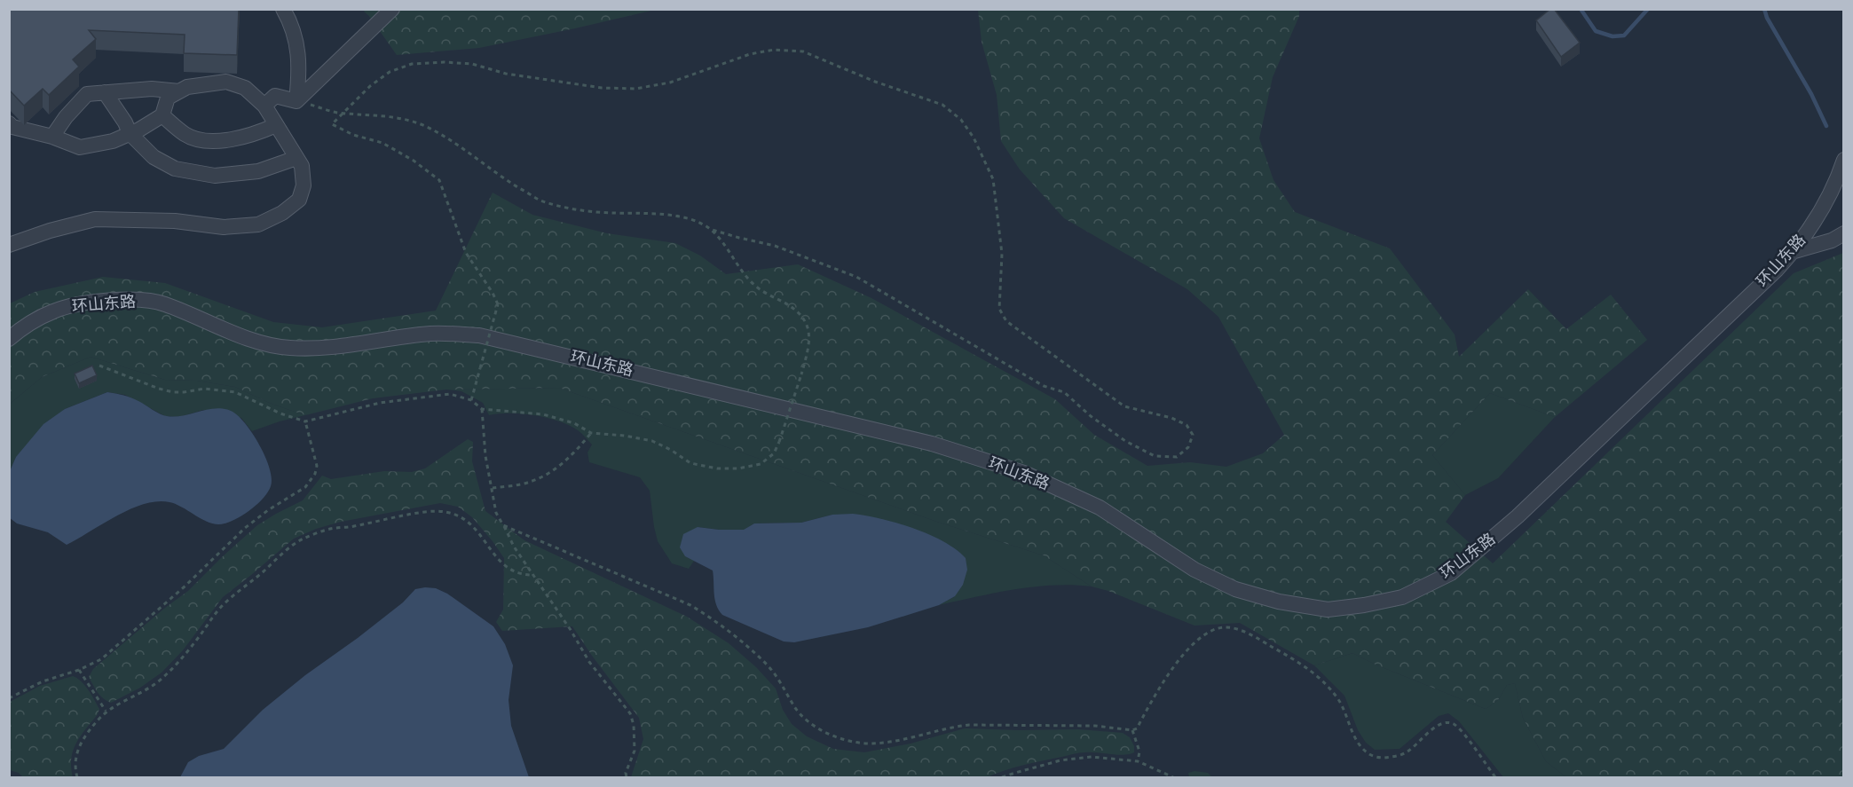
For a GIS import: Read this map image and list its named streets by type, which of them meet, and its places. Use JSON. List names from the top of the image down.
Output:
{
  "streets": {
    "street": ["环山东路"]
  }
}
